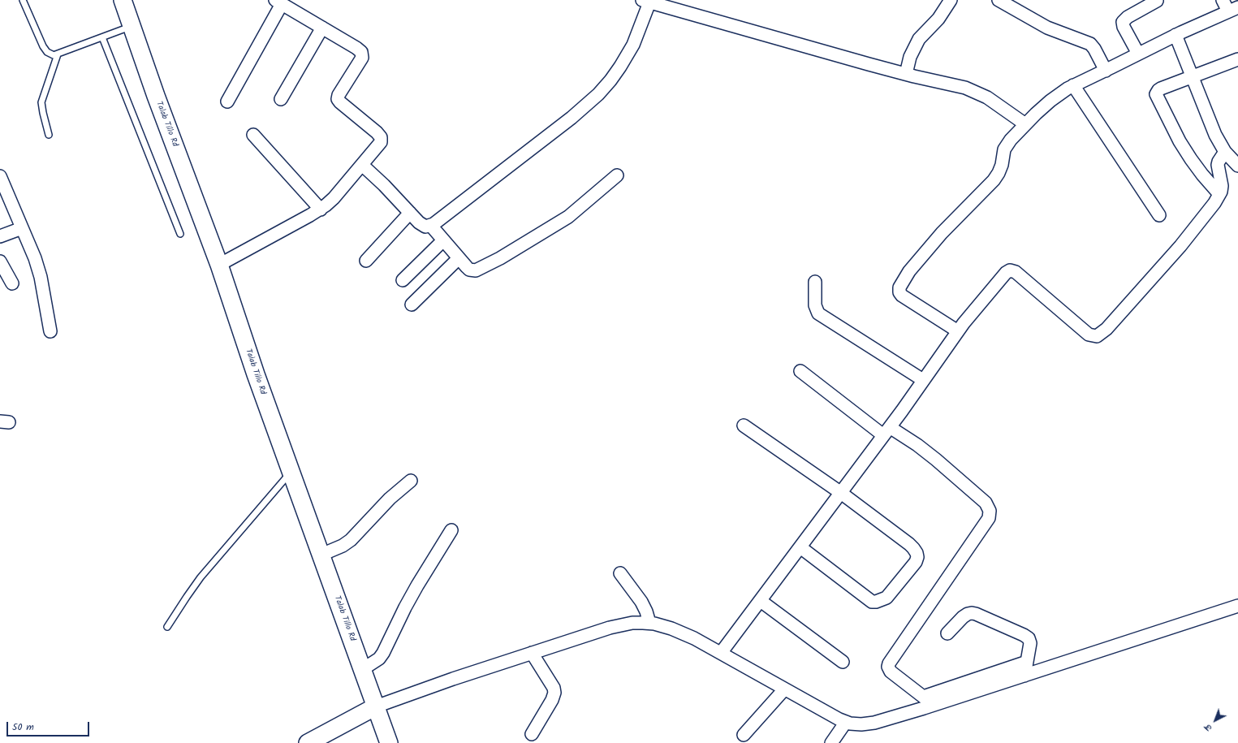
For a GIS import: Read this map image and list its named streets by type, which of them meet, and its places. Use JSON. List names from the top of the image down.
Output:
{
  "streets": {
    "main road": ["Talab Tillo Rd"]
  },
  "scale_bar": "50 m",
  "north": "bottom left"
}
